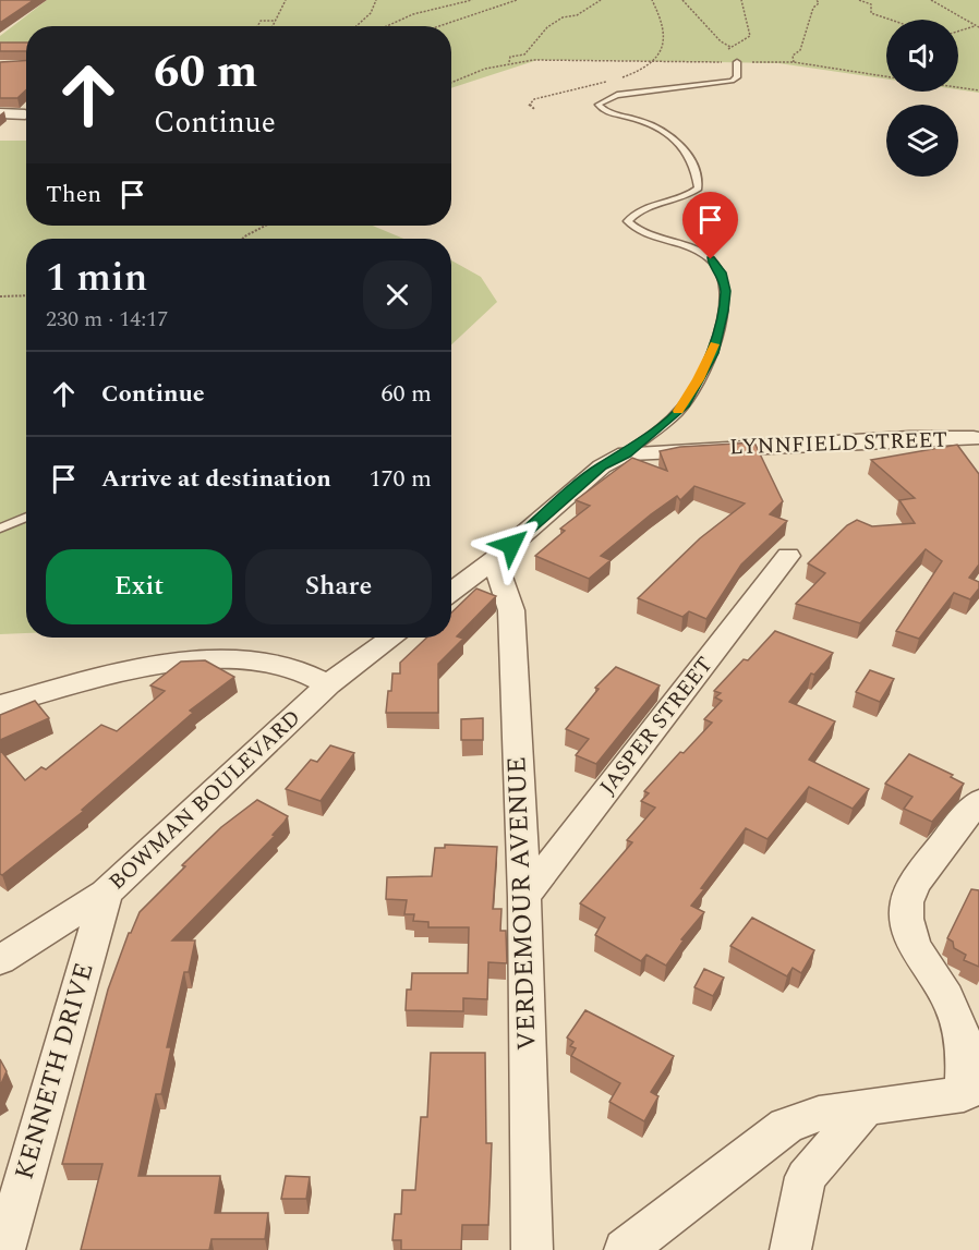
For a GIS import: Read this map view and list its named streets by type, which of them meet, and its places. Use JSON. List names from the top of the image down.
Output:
{
  "streets": {
    "street": [
      "LYNNFIELD STREET",
      "JASPER STREET",
      "BOWMAN BOULEVARD",
      "VERDEMOUR AVENUE",
      "KENNETH DRIVE"
    ]
  },
  "crossings": [
    ["JASPER STREET", "VERDEMOUR AVENUE"],
    ["BOWMAN BOULEVARD", "KENNETH DRIVE"]
  ],
  "page": {
    "turn": ["60 m", "Continue"],
    "then": "Then",
    "heading": ["1 min", "230 m · 14:17"],
    "list": [
      {
        "name": "Continue",
        "value": "60 m"
      },
      {
        "name": "Arrive at destination",
        "value": "170 m"
      }
    ],
    "buttons": ["Exit", "Share"]
  }
}
